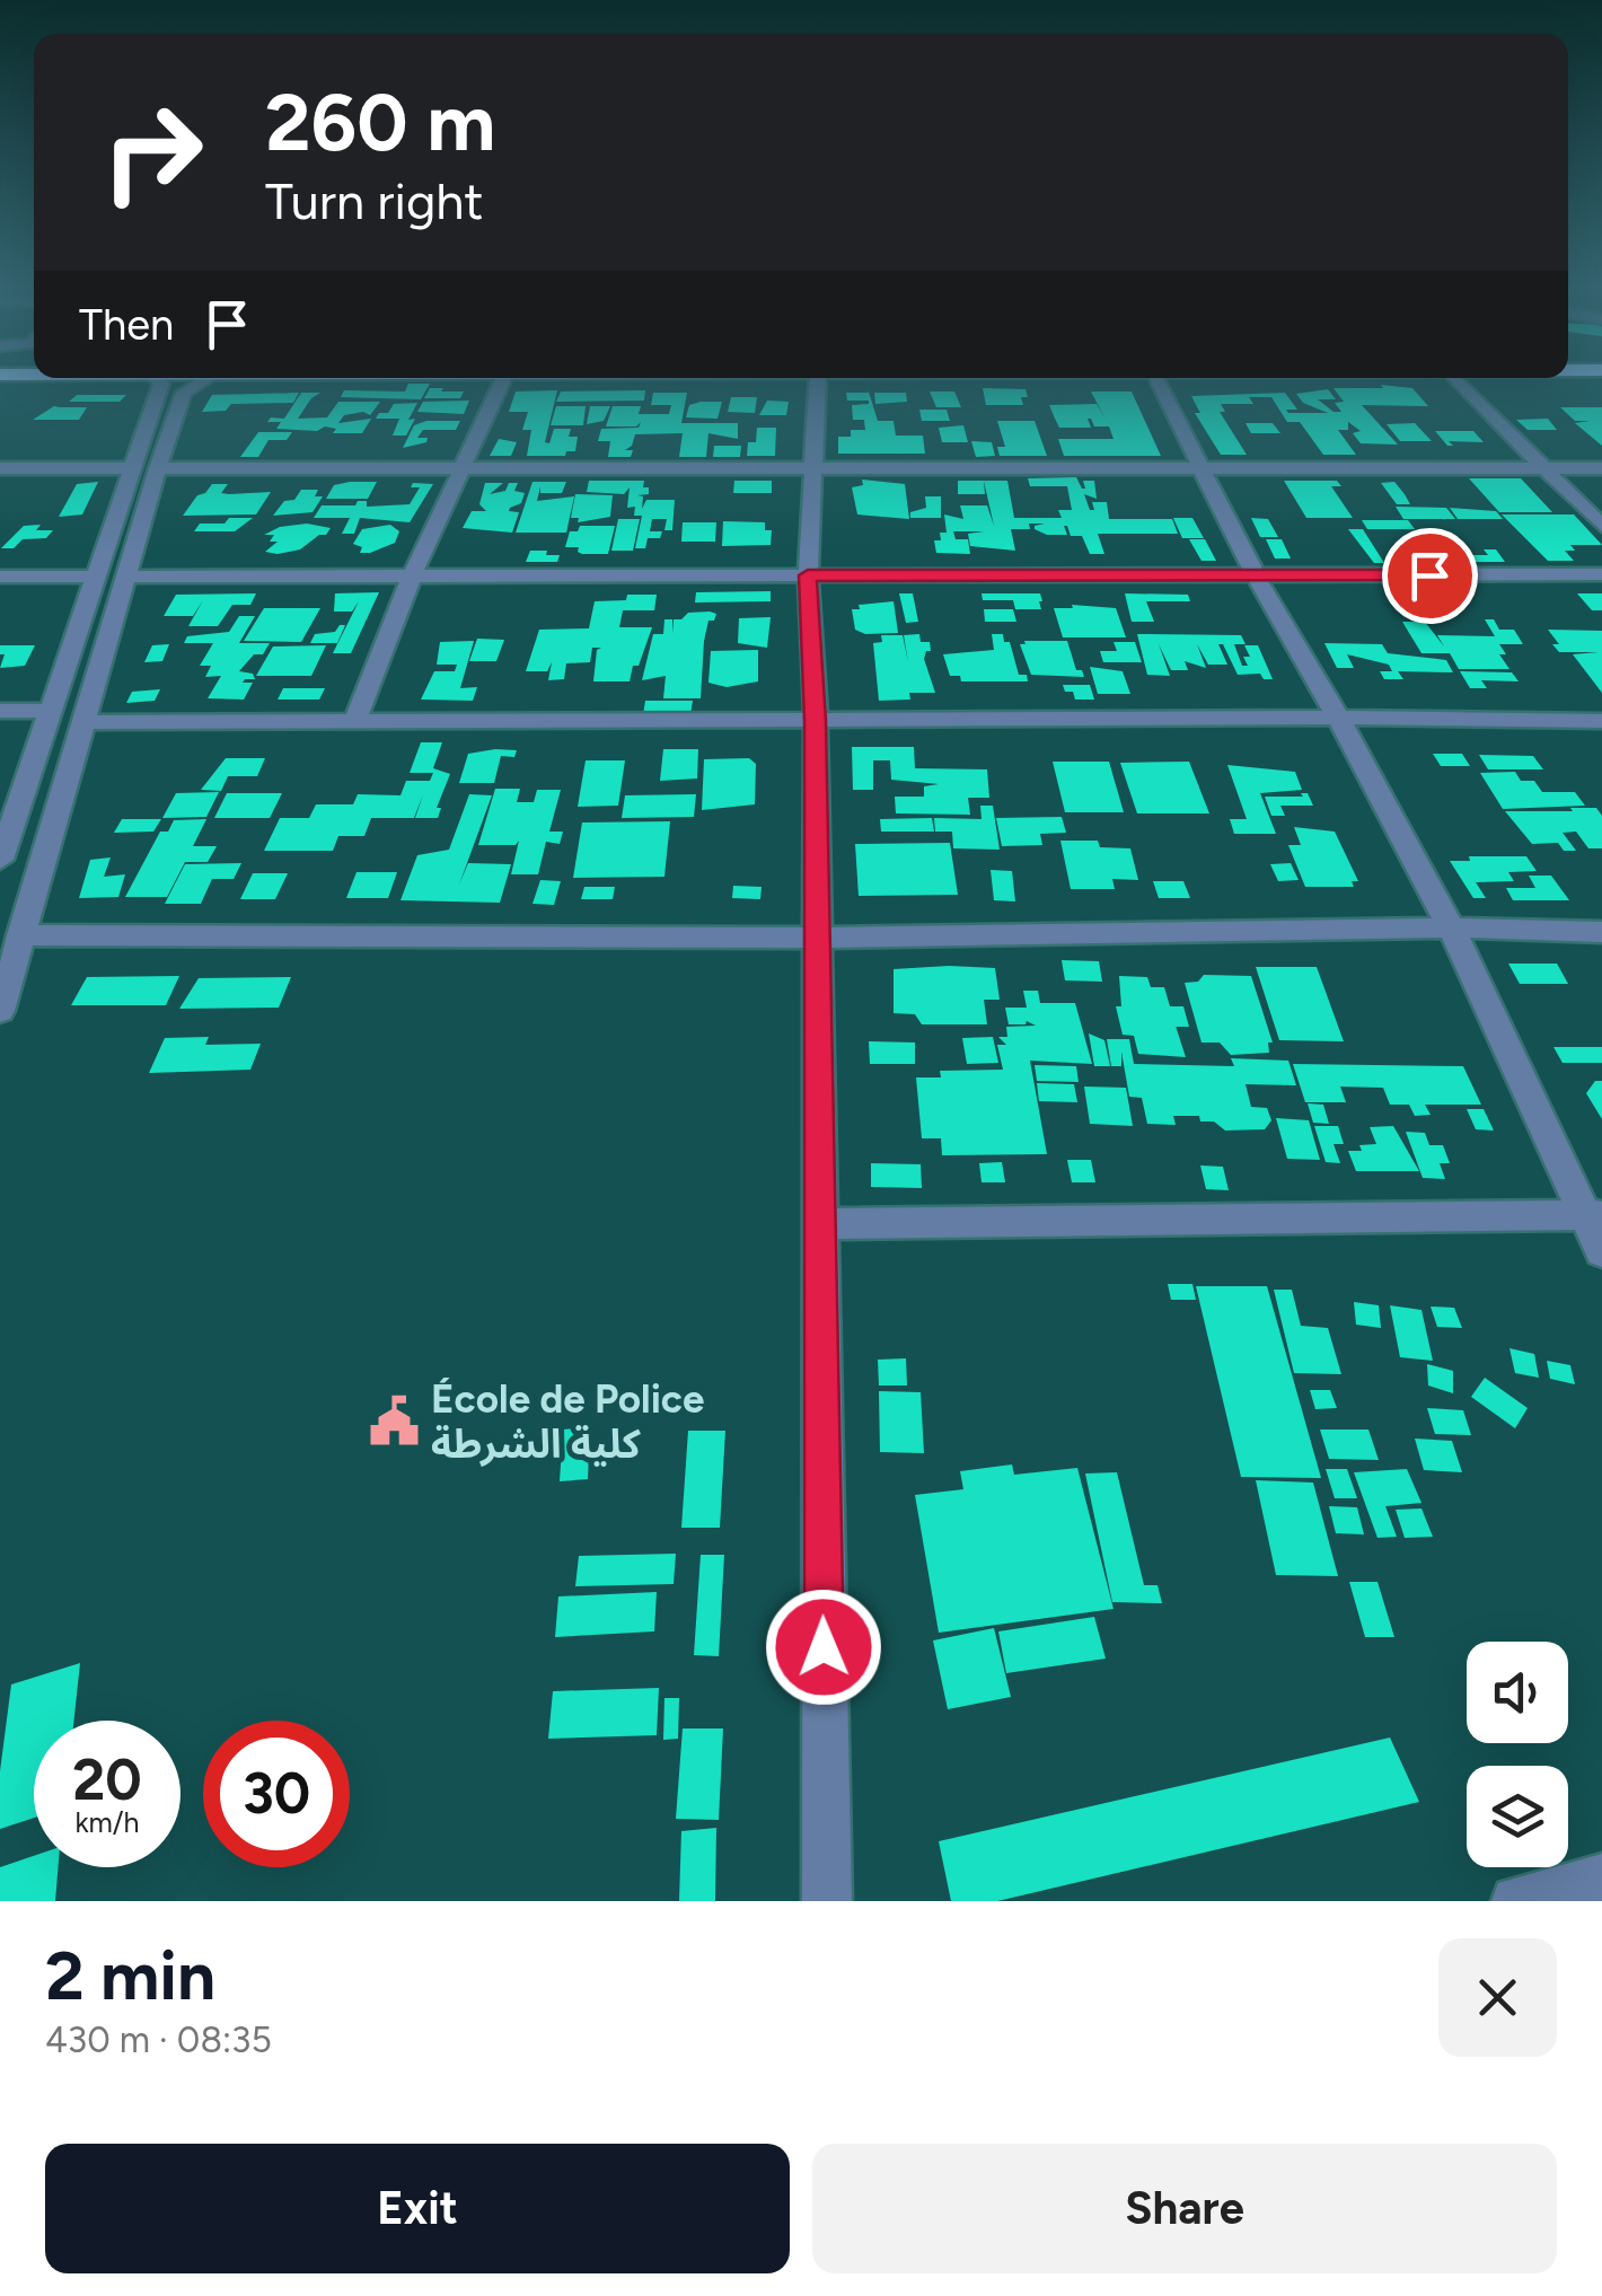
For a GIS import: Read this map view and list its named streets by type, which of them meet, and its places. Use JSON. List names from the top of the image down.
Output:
{
  "places": {
    "public building": ["École de Police كلية الشرطة"]
  },
  "page": {
    "turn": ["260 m", "Turn right"],
    "then": "Then",
    "speed": "20 km/h",
    "limit": "30",
    "heading": ["2 min", "430 m · 08:35"],
    "buttons": ["Exit", "Share"]
  }
}
